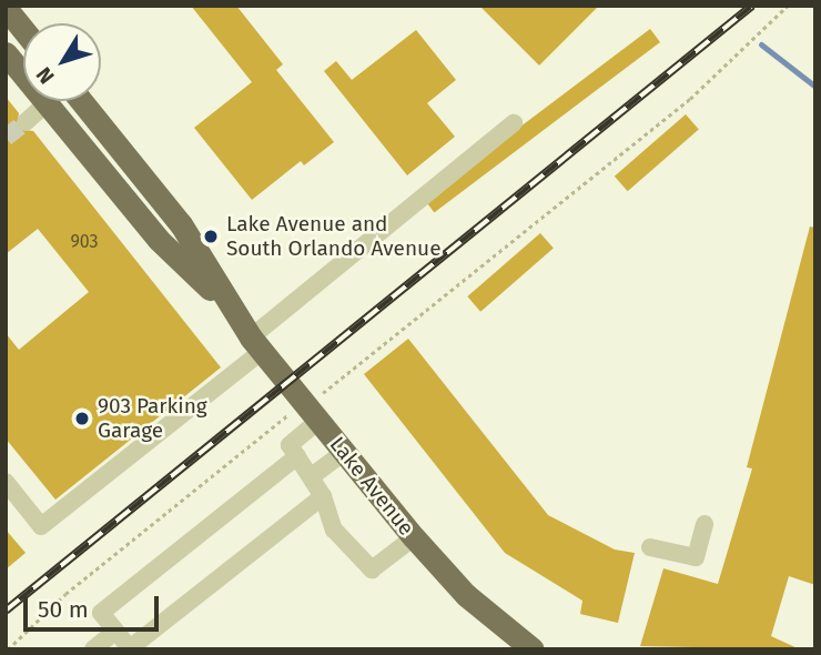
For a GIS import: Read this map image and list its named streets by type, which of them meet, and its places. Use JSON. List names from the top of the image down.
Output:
{
  "streets": {
    "main road": ["Lake Avenue"]
  },
  "places": ["Lake Avenue and South Orlando Avenue", "903 Parking Garage"],
  "house_numbers": ["903"],
  "scale_bar": "50 m",
  "north": "bottom left"
}
